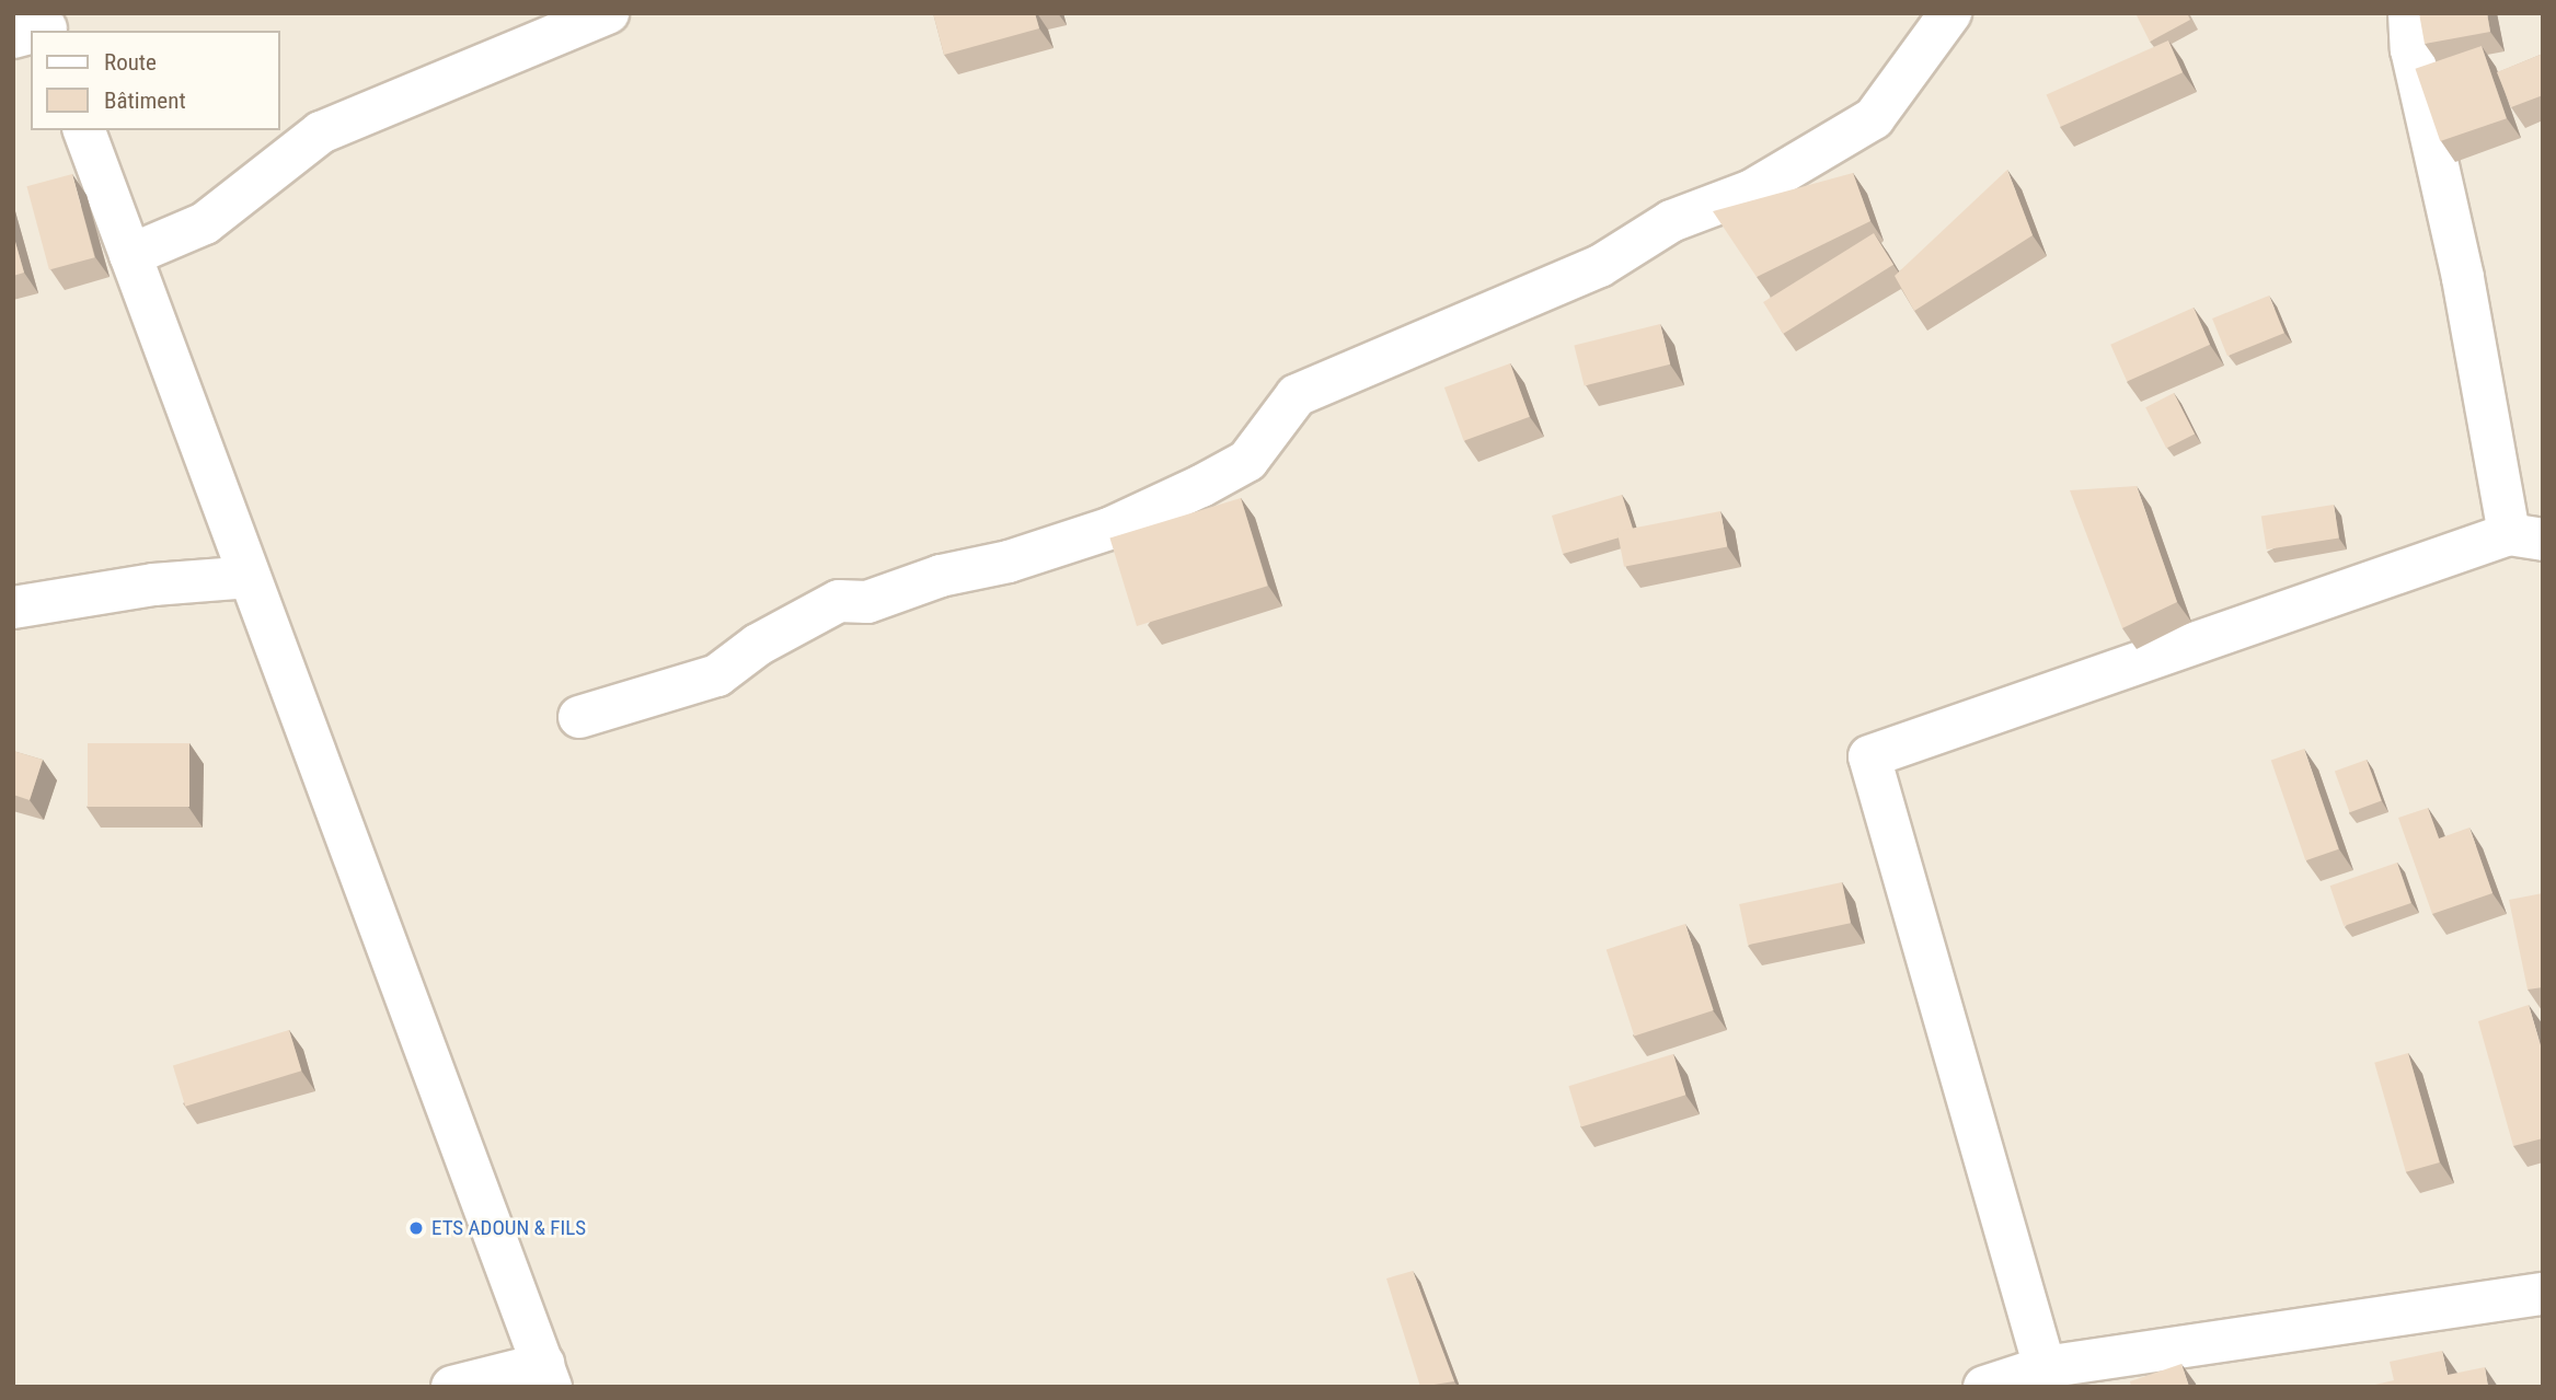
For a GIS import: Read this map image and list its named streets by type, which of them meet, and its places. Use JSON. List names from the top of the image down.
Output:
{
  "places": ["ETS ADOUN & FILS"],
  "legend": ["Route", "Bâtiment"]
}
